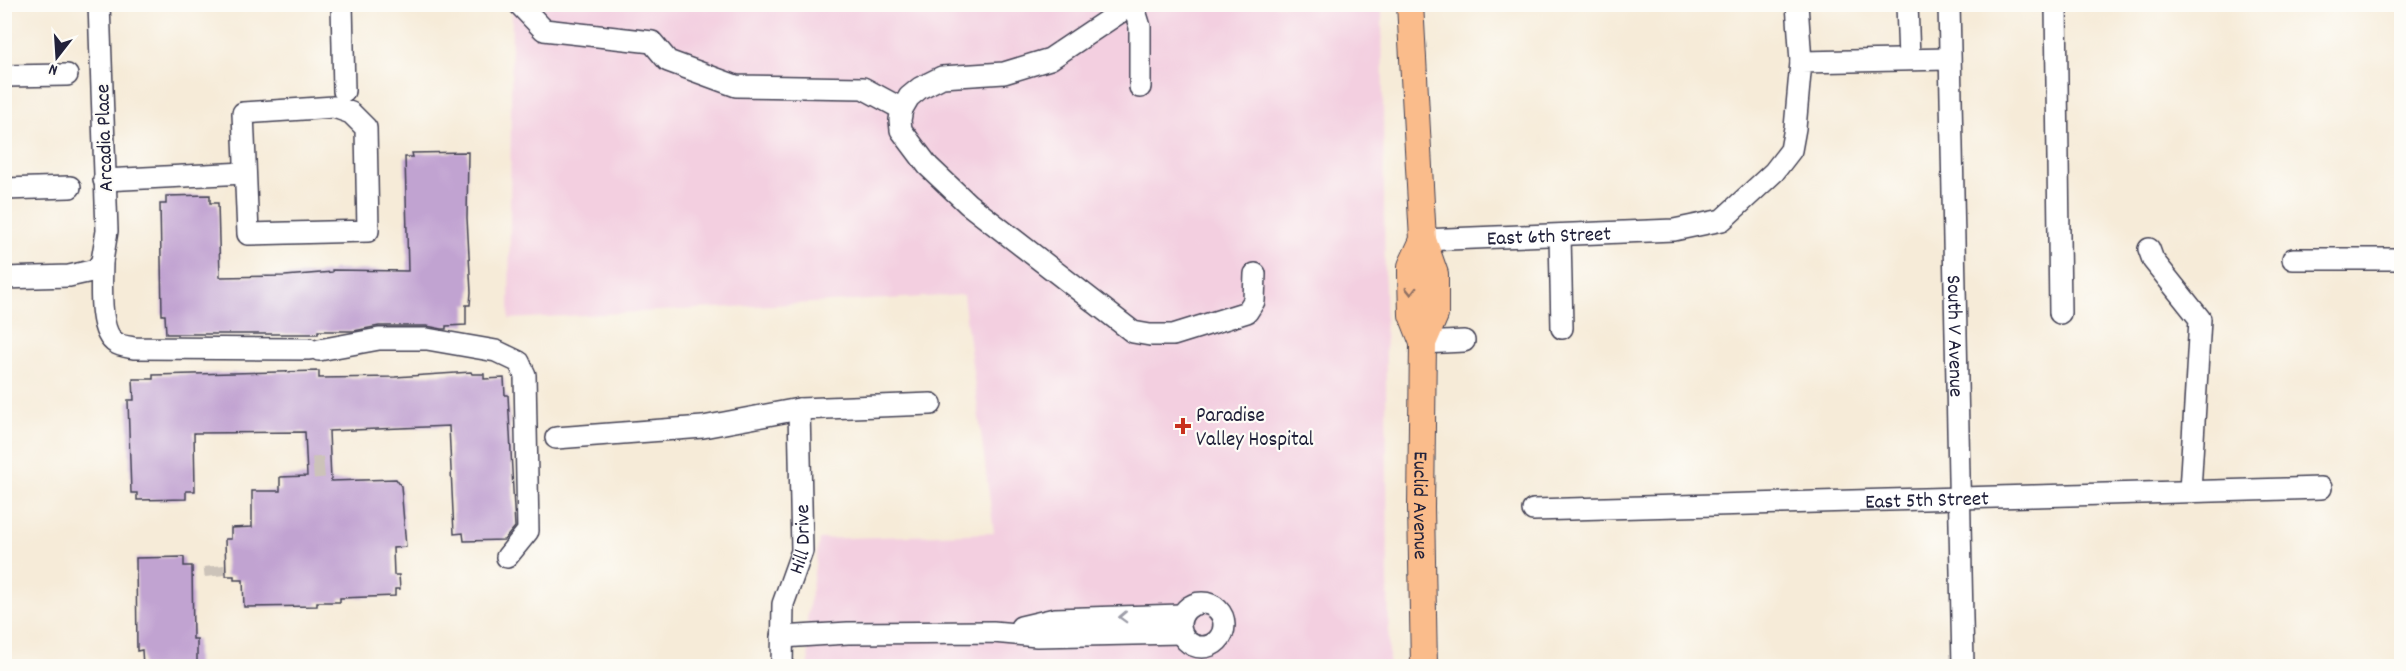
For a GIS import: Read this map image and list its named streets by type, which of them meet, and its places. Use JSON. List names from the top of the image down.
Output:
{
  "streets": {
    "main road": ["Euclid Avenue"],
    "street": [
      "Arcadia Place",
      "East 6th Street",
      "South V Avenue",
      "East 5th Street",
      "Hill Drive"
    ]
  },
  "crossings": [
    ["East 6th Street", "Euclid Avenue"],
    ["South V Avenue", "East 5th Street"]
  ],
  "places": {
    "health": ["Paradise Valley Hospital"]
  },
  "north": "bottom"
}
